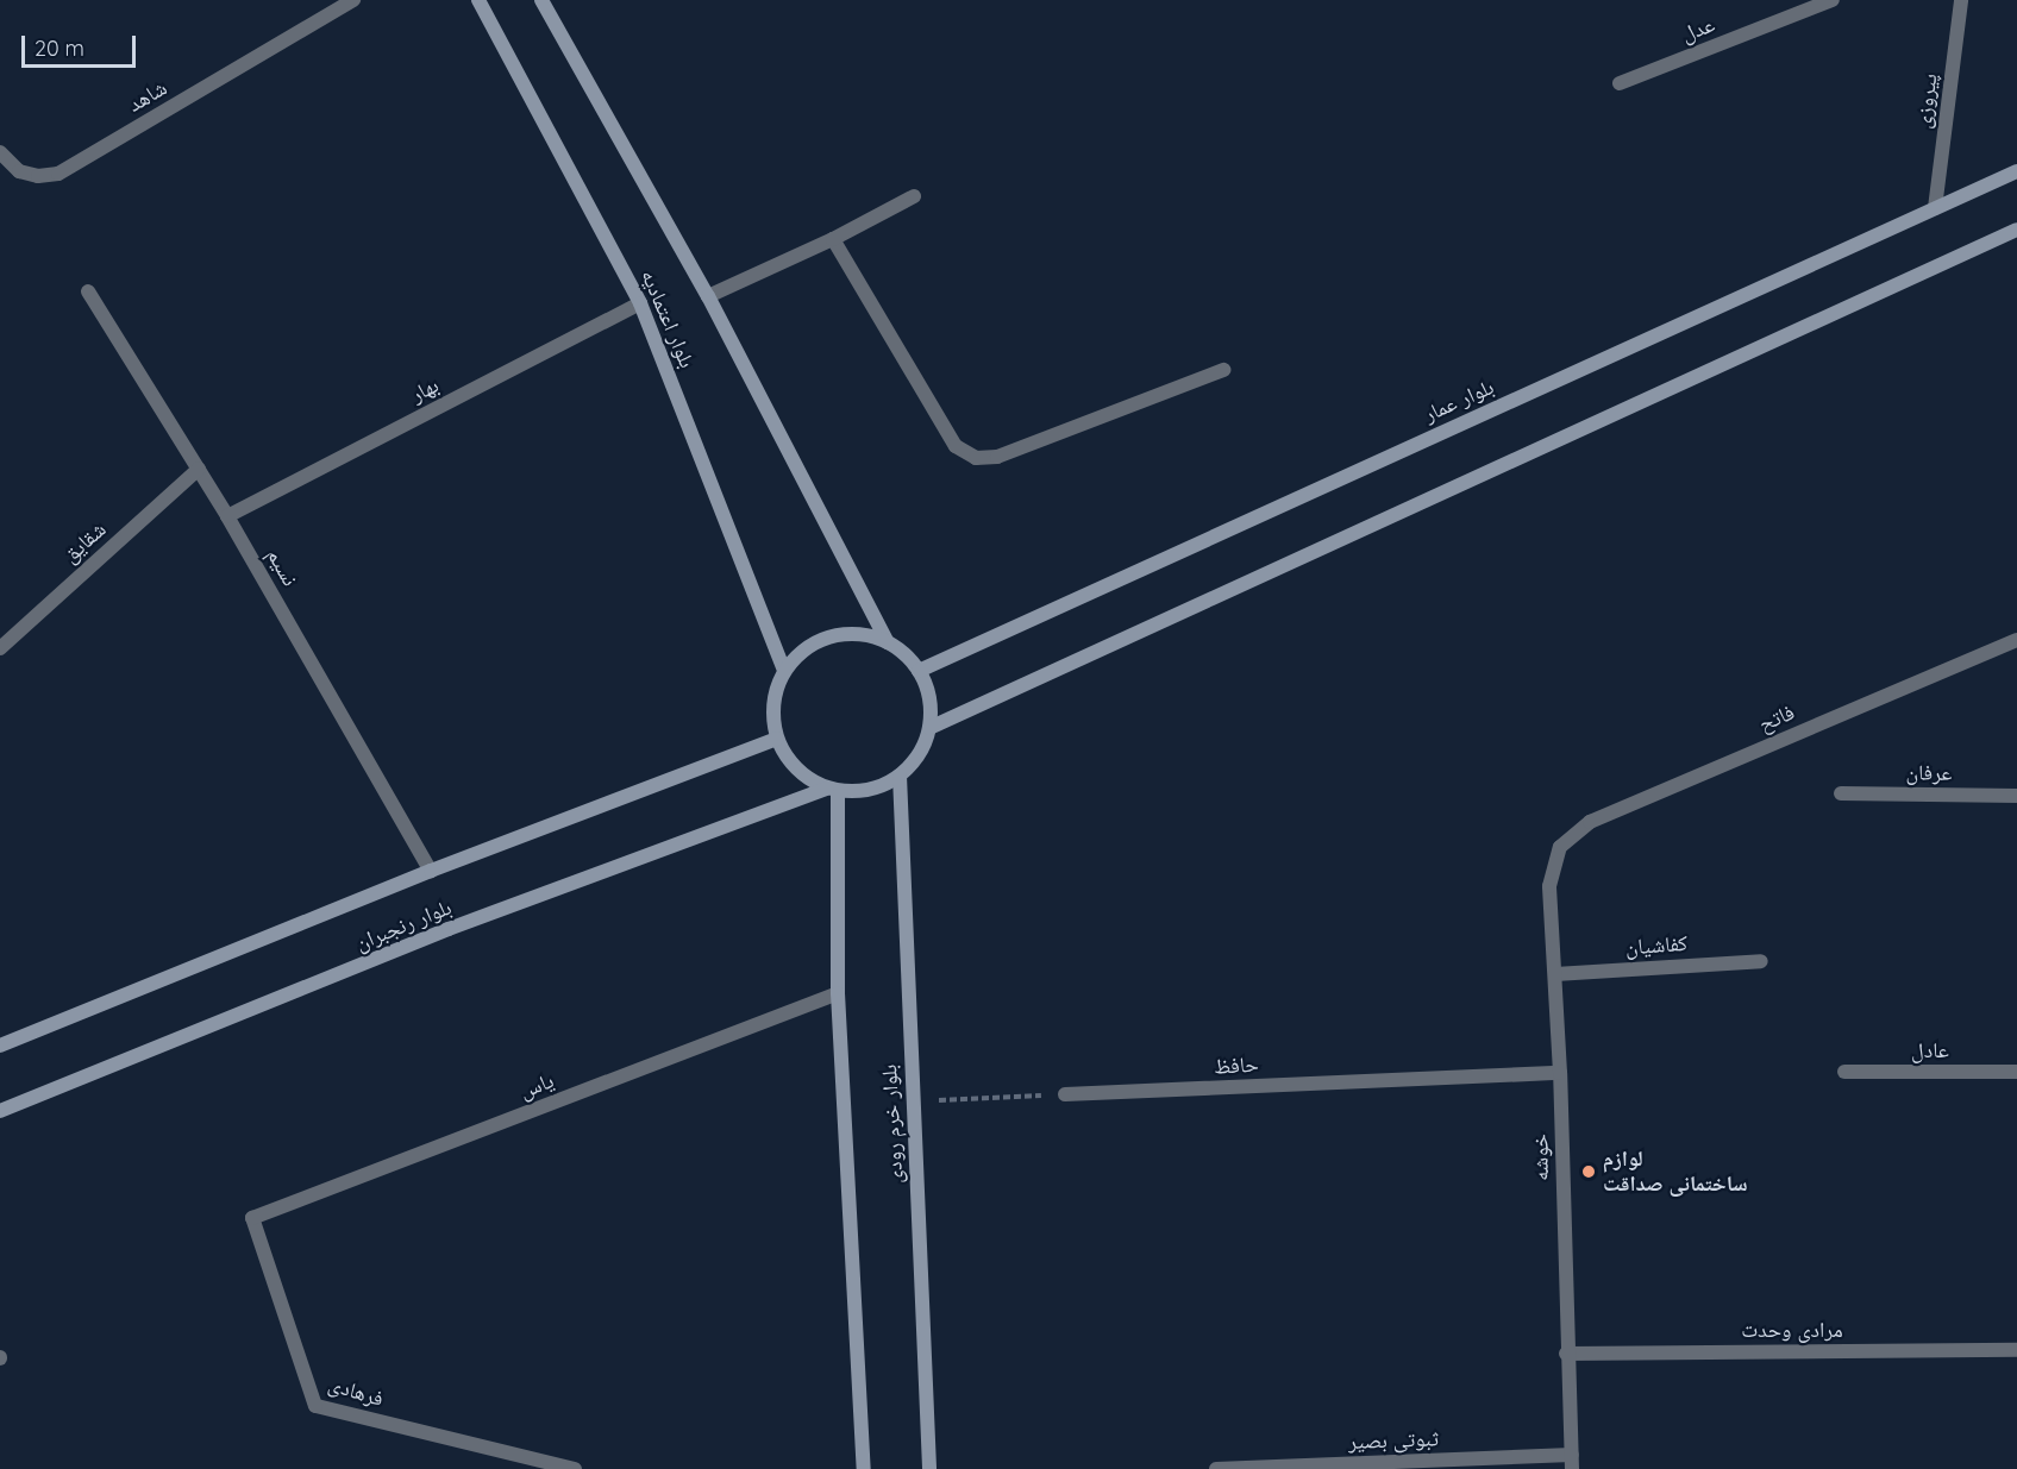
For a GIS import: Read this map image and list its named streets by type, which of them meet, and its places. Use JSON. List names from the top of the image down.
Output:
{
  "streets": {
    "main road": [
      "بلوار اعتمادیه",
      "بلوار عمار",
      "بلوار رنجبران",
      "بلوار خرم رودی"
    ],
    "street": [
      "عدل",
      "شاهد",
      "پیروزی",
      "بهار",
      "شقایق",
      "نسیم",
      "فاتح",
      "عرفان",
      "کفاشیان",
      "عادل",
      "حافظ",
      "یاس",
      "خوشه",
      "مرادی وحدت",
      "فرهادی",
      "ثبوتی بصیر"
    ]
  },
  "crossings": [
    ["پیروزی", "بلوار عمار"],
    ["بلوار اعتمادیه", "بهار"],
    ["بلوار اعتمادیه", "بلوار عمار"],
    ["بلوار اعتمادیه", "بلوار رنجبران"],
    ["بلوار اعتمادیه", "بلوار خرم رودی"],
    ["بهار", "نسیم"],
    ["بلوار عمار", "بلوار رنجبران"],
    ["بلوار عمار", "بلوار خرم رودی"],
    ["شقایق", "نسیم"],
    ["نسیم", "بلوار رنجبران"],
    ["فاتح", "خوشه"],
    ["بلوار رنجبران", "بلوار خرم رودی"],
    ["کفاشیان", "خوشه"],
    ["حافظ", "خوشه"],
    ["یاس", "فرهادی"],
    ["خوشه", "مرادی وحدت"],
    ["خوشه", "ثبوتی بصیر"]
  ],
  "places": ["لوازم ساختمانی صداقت"],
  "scale_bar": "20 m"
}
